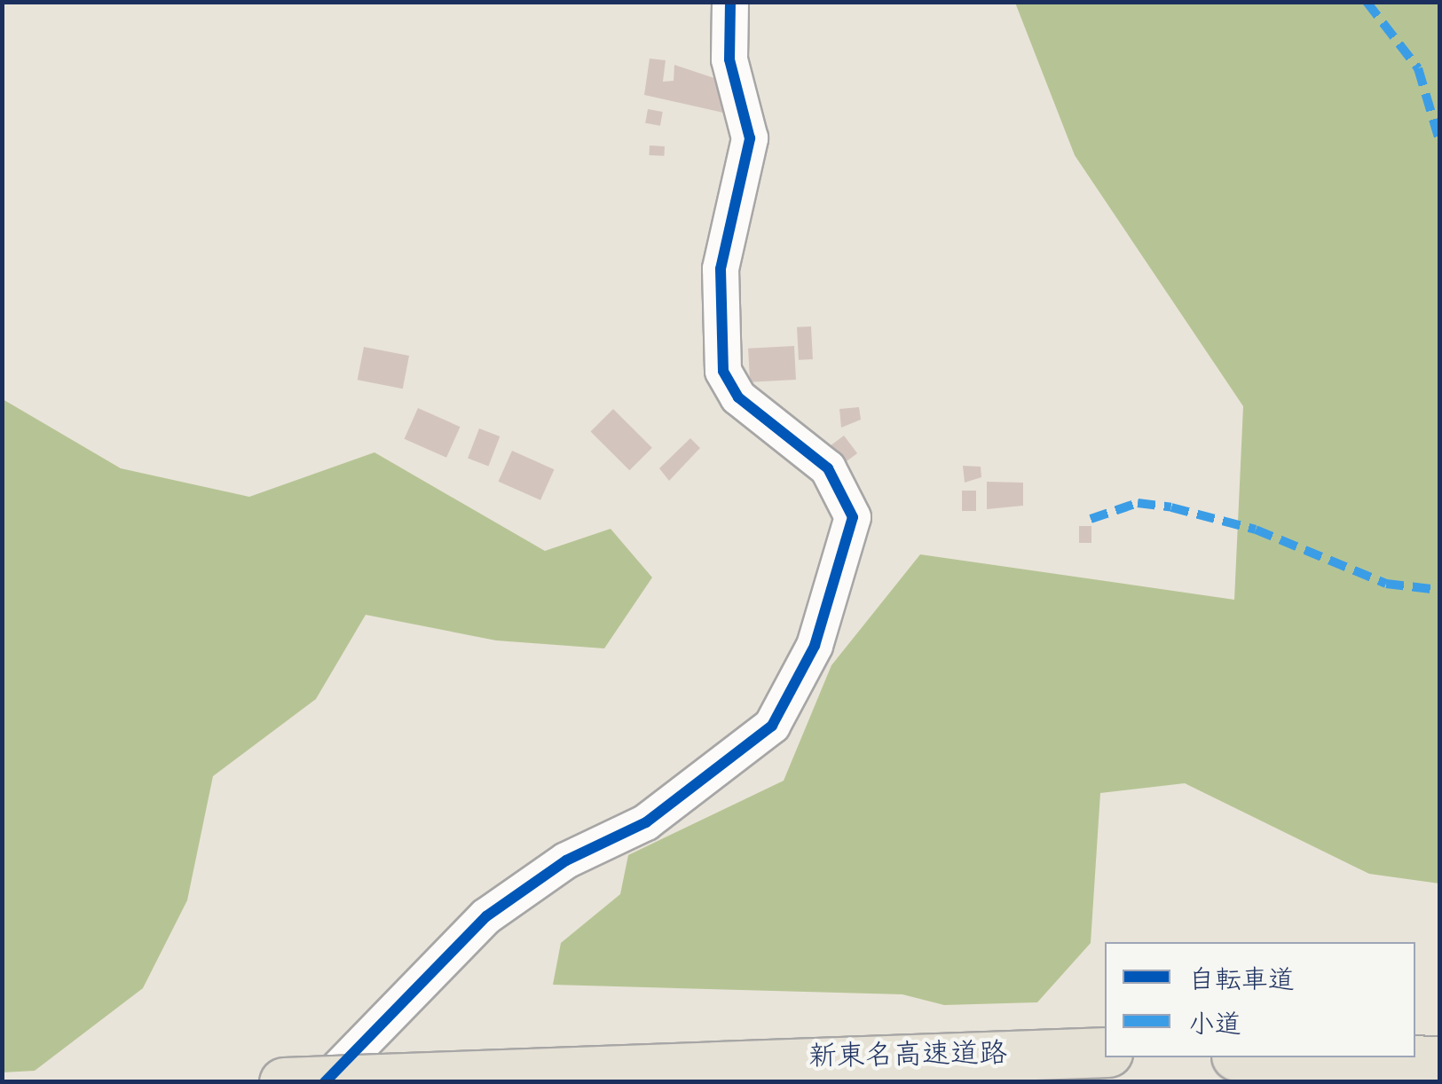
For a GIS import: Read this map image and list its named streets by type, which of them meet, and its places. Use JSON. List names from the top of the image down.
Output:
{
  "streets": {
    "highway": ["新東名高速道路"]
  },
  "legend": ["自転車道", "小道"]
}
